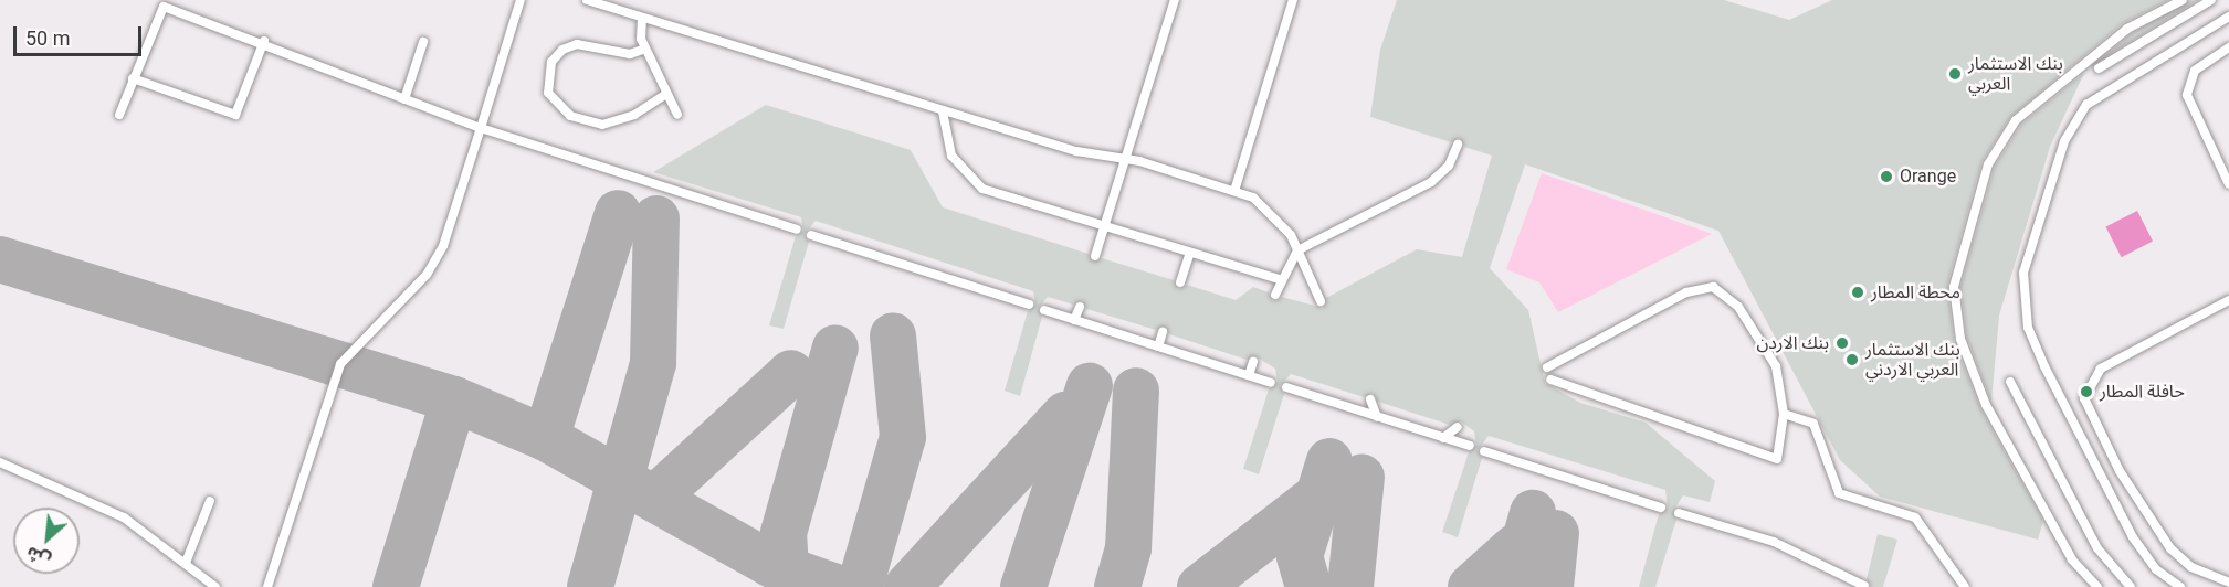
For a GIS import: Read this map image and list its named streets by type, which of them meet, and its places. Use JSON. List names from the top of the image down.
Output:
{
  "places": [
    "بنك الاستثمار العربي",
    "Orange",
    "محطة المطار",
    "بنك الاردن",
    "بنك الاستثمار العربي الاردني",
    "حافلة المطار"
  ],
  "scale_bar": "50 m",
  "north": "bottom left"
}
